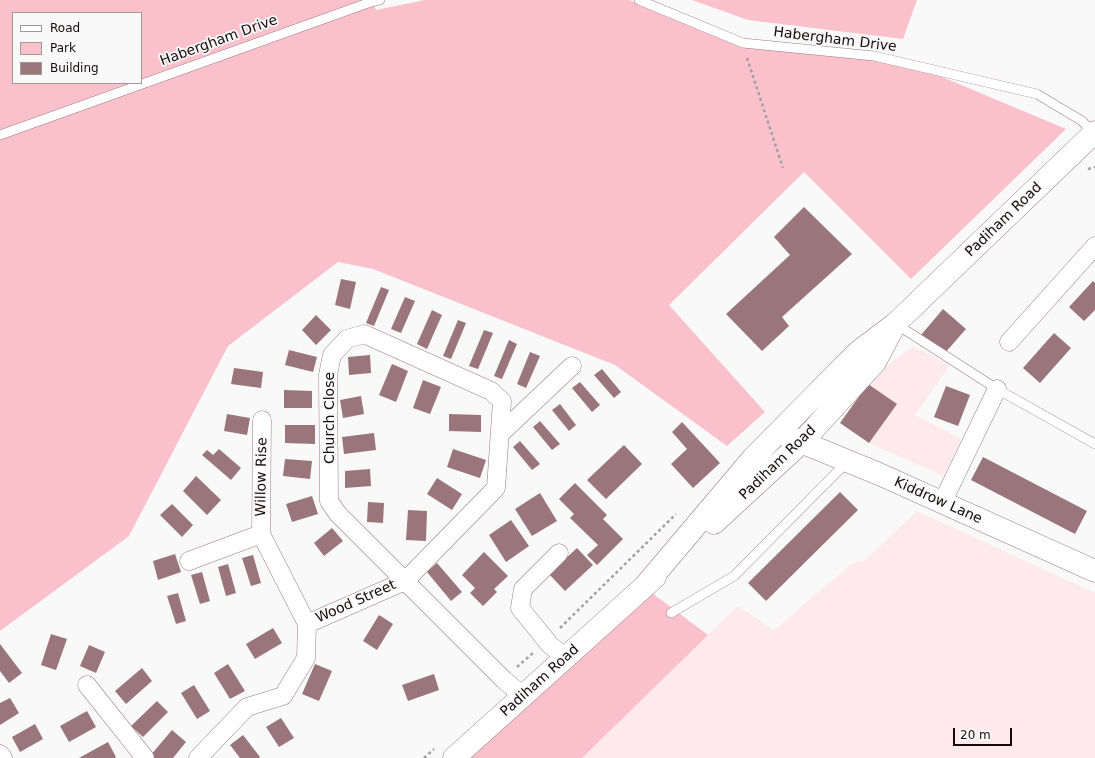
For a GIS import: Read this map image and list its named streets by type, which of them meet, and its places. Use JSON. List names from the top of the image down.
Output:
{
  "streets": {
    "main road": ["Padiham Road", "Kiddrow Lane"],
    "street": ["Church Close", "Willow Rise", "Wood Street"],
    "lane": ["Habergham Drive"]
  },
  "crossings": [
    ["Habergham Drive", "Padiham Road"],
    ["Padiham Road", "Church Close"],
    ["Padiham Road", "Kiddrow Lane"],
    ["Church Close", "Wood Street"],
    ["Willow Rise", "Wood Street"]
  ],
  "legend": ["Road", "Park", "Building"],
  "scale_bar": "20 m"
}
